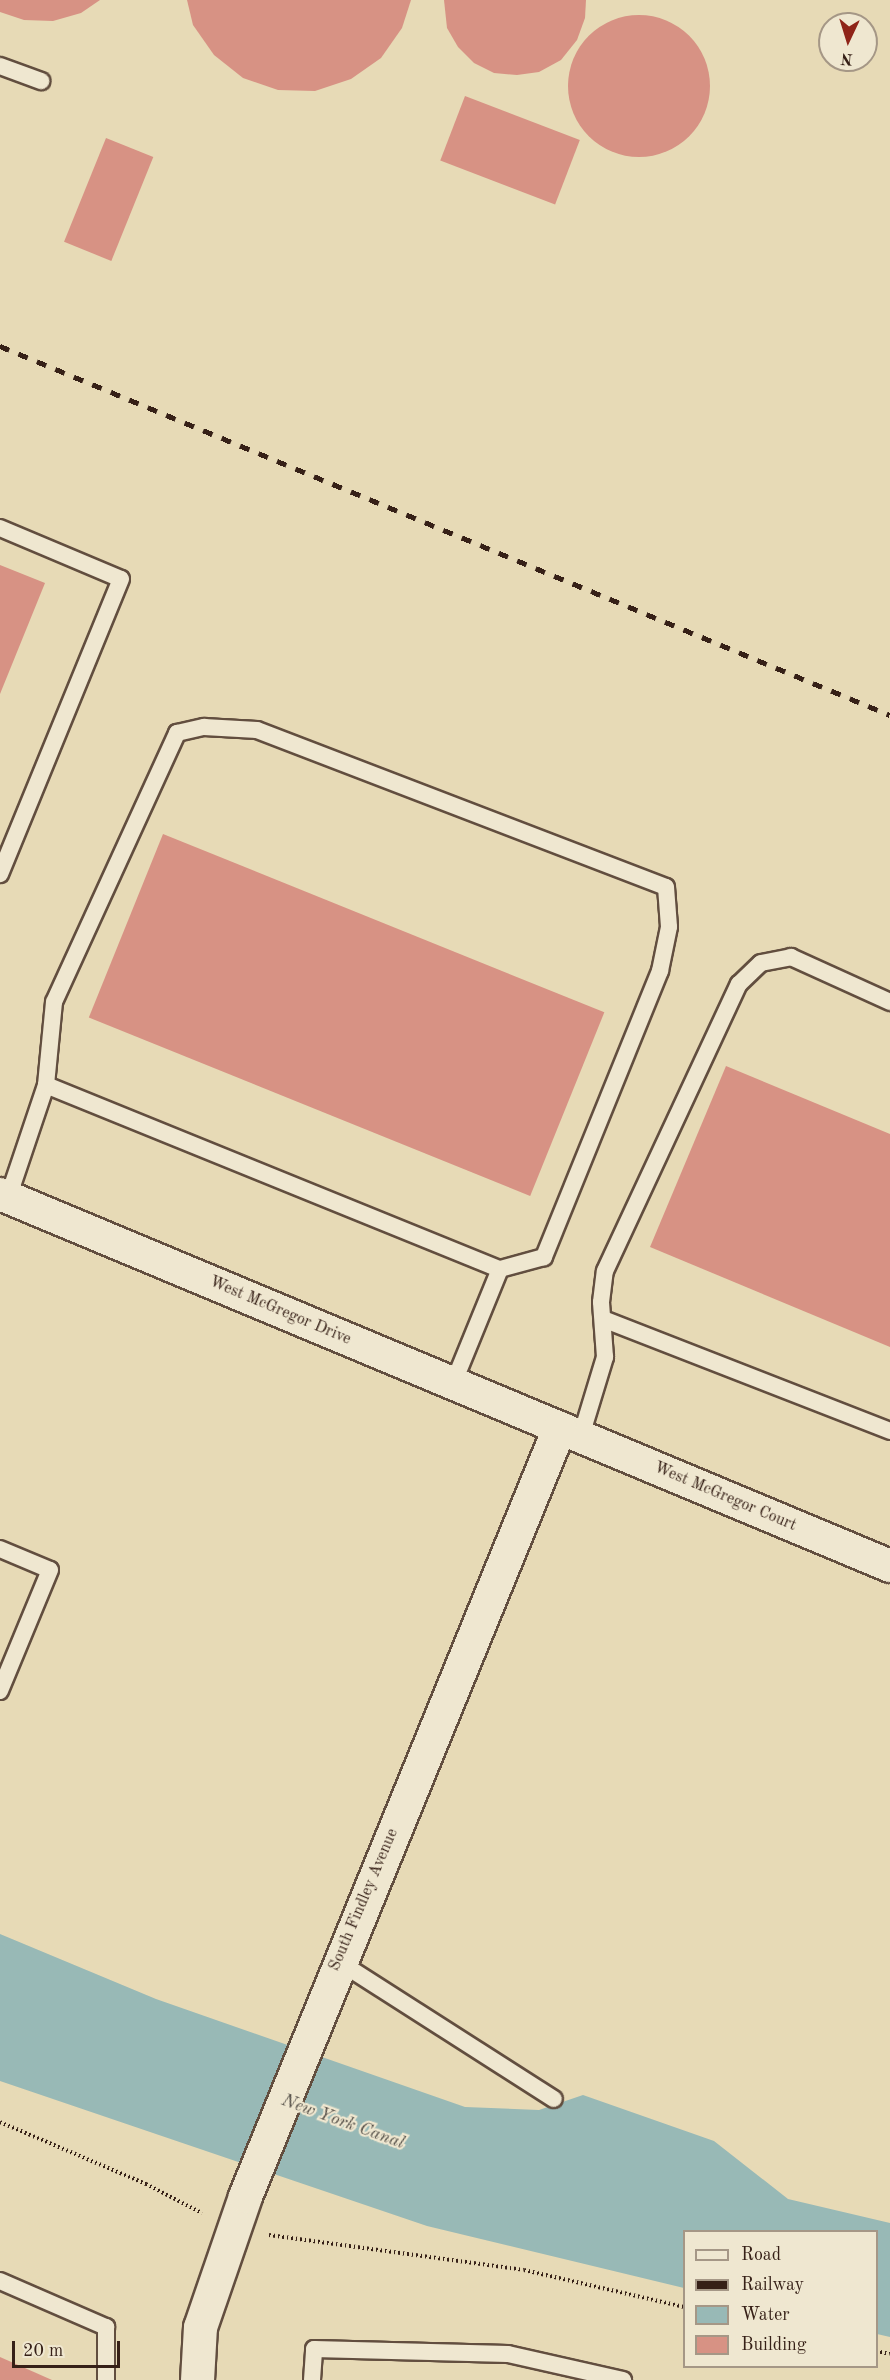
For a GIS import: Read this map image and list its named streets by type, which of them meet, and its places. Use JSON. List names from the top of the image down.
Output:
{
  "streets": {
    "street": ["West McGregor Drive", "West McGregor Court", "South Findley Avenue"]
  },
  "crossings": [
    ["West McGregor Drive", "West McGregor Court"],
    ["West McGregor Drive", "South Findley Avenue"],
    ["West McGregor Court", "South Findley Avenue"]
  ],
  "water": ["New York Canal"],
  "legend": [
    "Road",
    "Railway",
    "Water",
    "Building"
  ],
  "scale_bar": "20 m",
  "north": "bottom"
}
